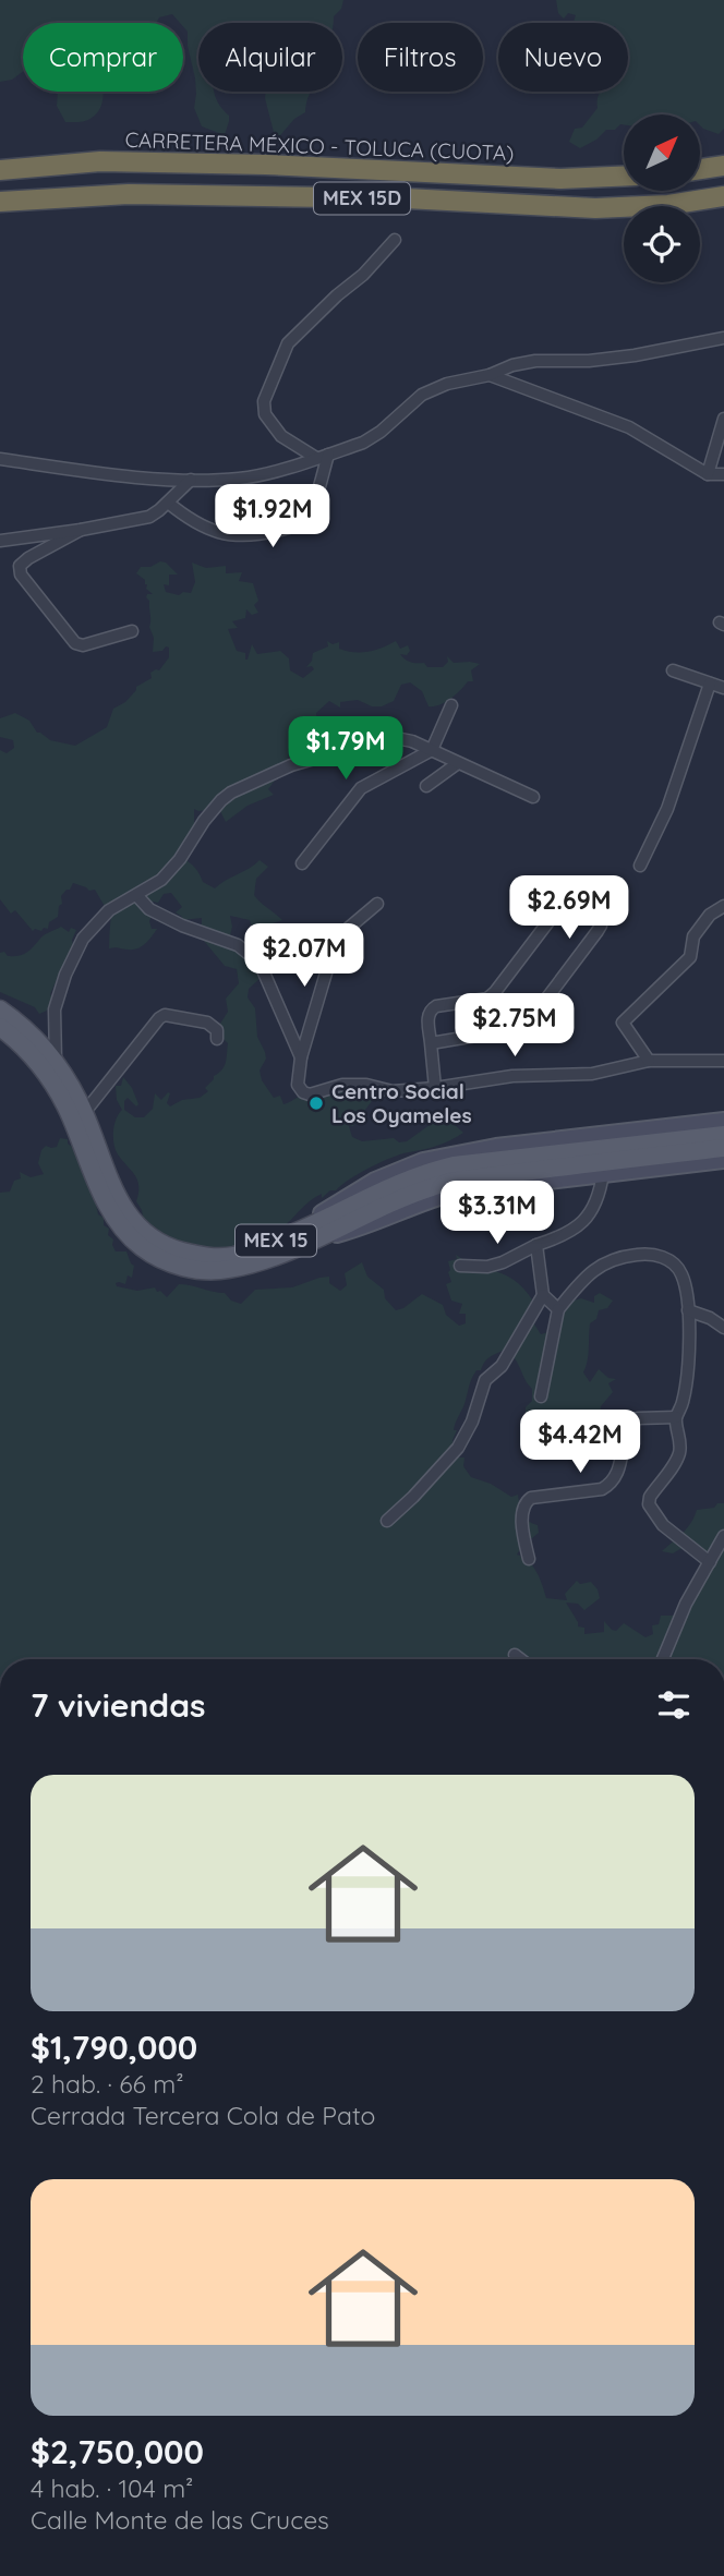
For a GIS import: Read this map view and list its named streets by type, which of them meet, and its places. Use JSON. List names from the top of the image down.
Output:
{
  "streets": {
    "highway": ["CARRETERA MÉXICO - TOLUCA (CUOTA)", "MEX 15D"],
    "main road": ["MEX 15"]
  },
  "places": ["Centro Social Los Oyameles"],
  "north": "top right",
  "page": {
    "chip": [
      "Comprar",
      "Alquilar",
      "Filtros",
      "Nuevo"
    ],
    "price": [
      "$1.92M",
      "$1.79M",
      "$2.69M",
      "$2.07M",
      "$2.75M",
      "$3.31M",
      "$4.42M"
    ],
    "heading": "7 viviendas",
    "list": [
      {
        "name": "$1,790,000",
        "note": "2 hab. · 66 m² · Cerrada Tercera Cola de Pato"
      },
      {
        "name": "$2,750,000",
        "note": "4 hab. · 104 m² · Calle Monte de las Cruces"
      }
    ]
  }
}
